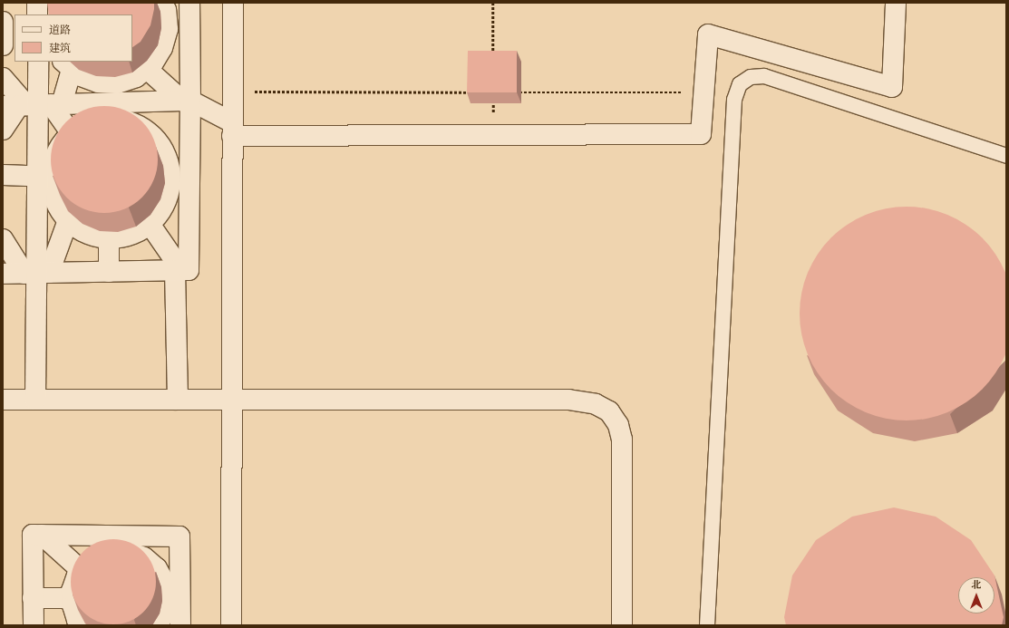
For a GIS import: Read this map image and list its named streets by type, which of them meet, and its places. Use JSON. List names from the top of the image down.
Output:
{
  "legend": ["道路", "建筑"],
  "north": "top"
}
